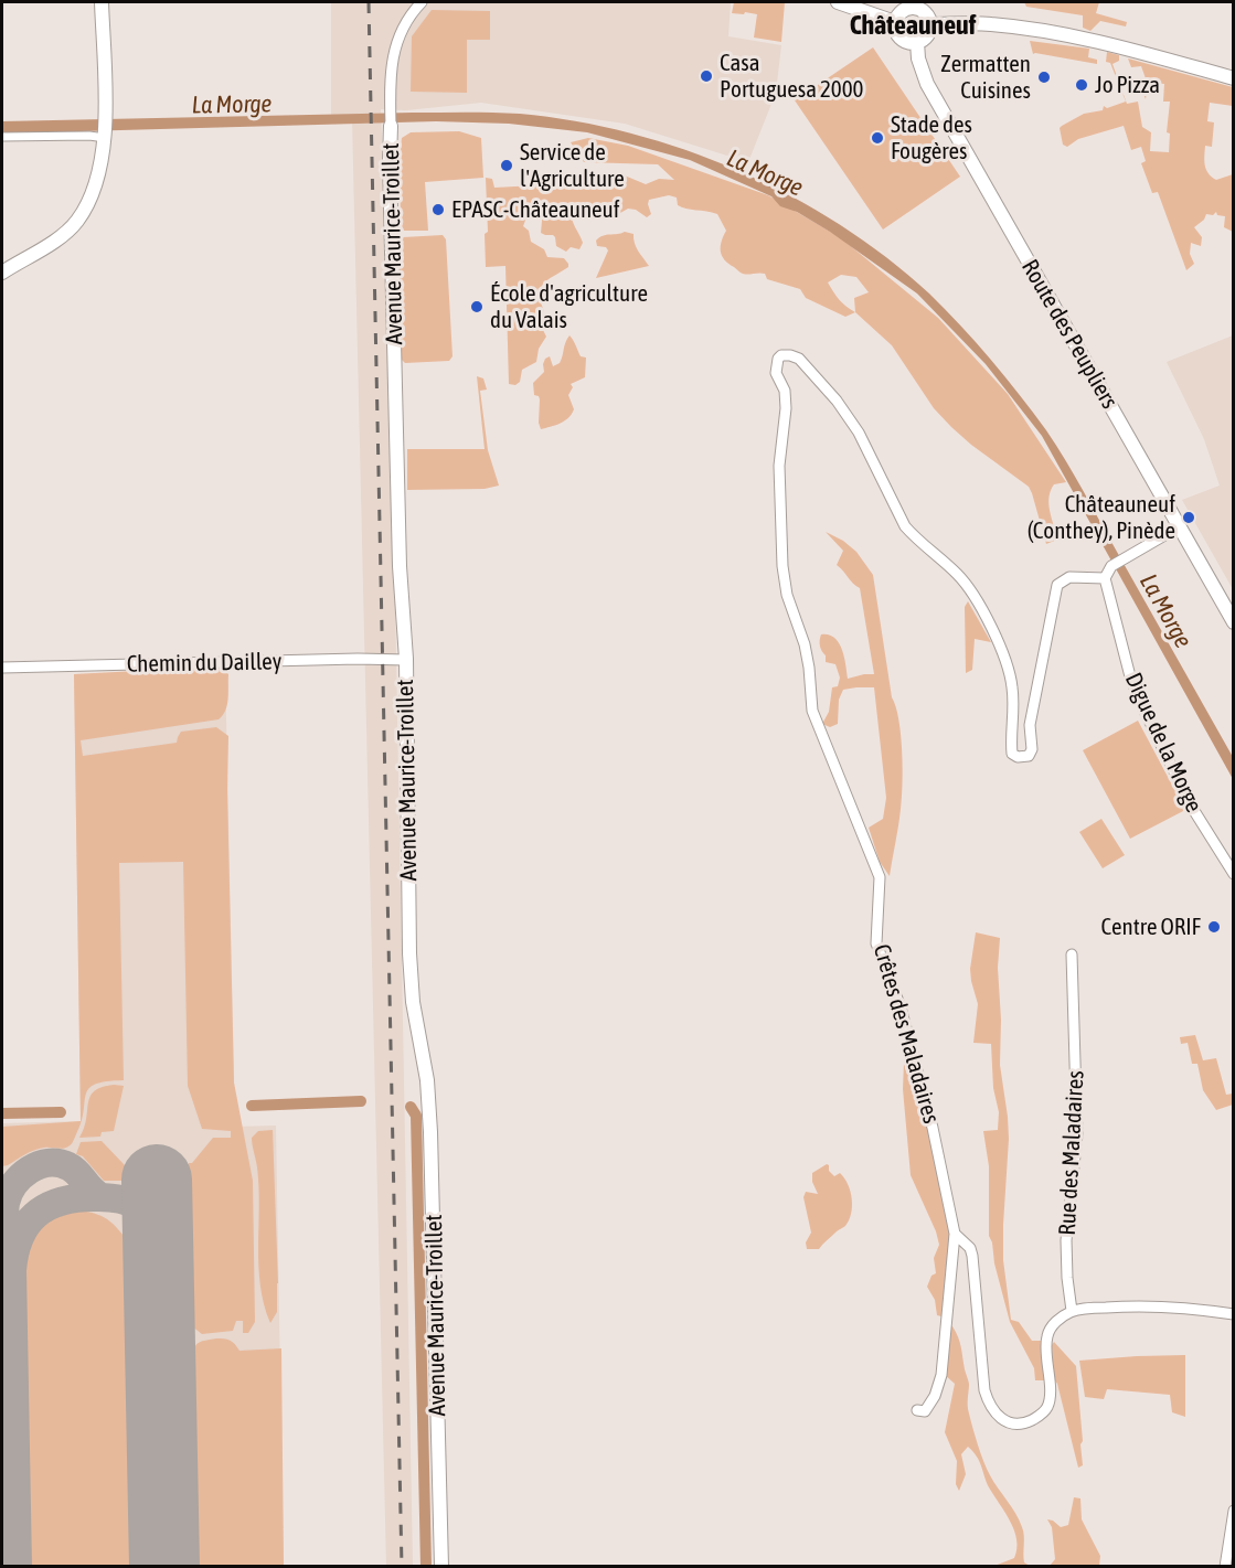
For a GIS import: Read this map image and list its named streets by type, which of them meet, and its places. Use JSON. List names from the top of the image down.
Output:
{
  "streets": {
    "street": [
      "Avenue Maurice-Troillet",
      "Route des Peupliers",
      "Chemin du Dailley",
      "Digue de la Morge",
      "Crêtes des Maladaires",
      "Rue des Maladaires"
    ]
  },
  "crossings": [
    ["Avenue Maurice-Troillet", "Chemin du Dailley"],
    ["Digue de la Morge", "Crêtes des Maladaires"]
  ],
  "districts": ["Châteauneuf"],
  "water": ["La Morge"],
  "places": [
    "Casa Portuguesa 2000",
    "Zermatten Cuisines",
    "Jo Pizza",
    "Stade des Fougères",
    "Service de l'Agriculture",
    "EPASC-Châteauneuf",
    "École d'agriculture du Valais",
    "Châteauneuf (Conthey), Pinède",
    "Centre ORIF"
  ]
}
